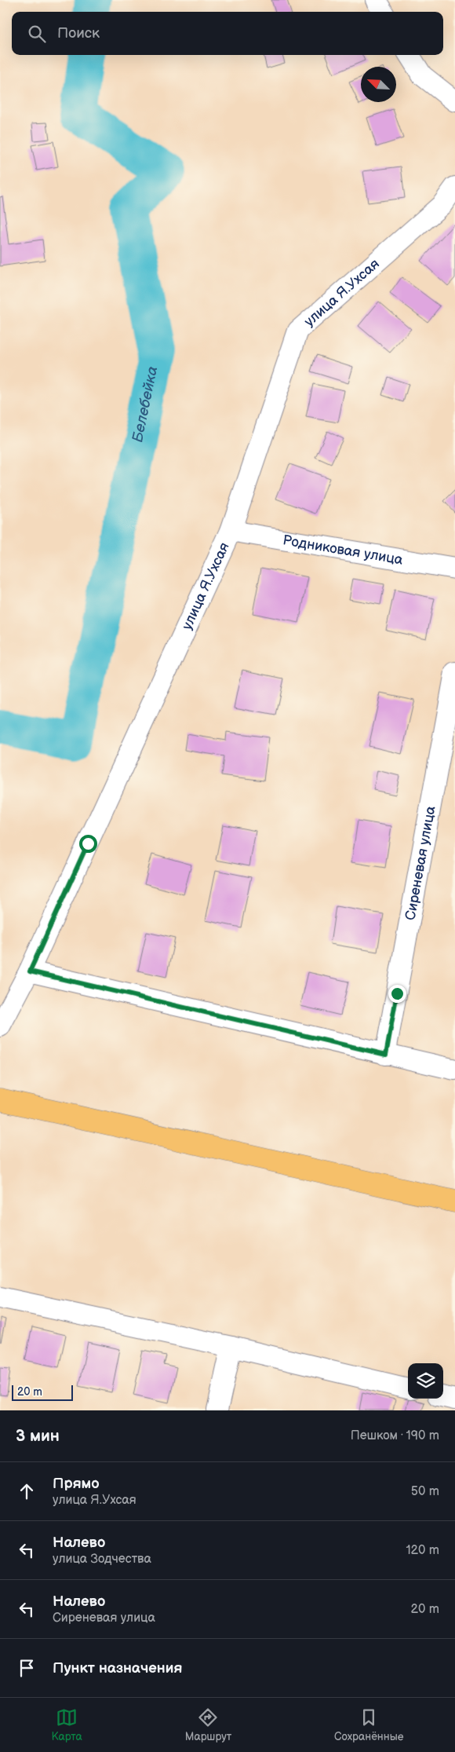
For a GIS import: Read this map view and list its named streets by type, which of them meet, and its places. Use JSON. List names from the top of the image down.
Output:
{
  "streets": {
    "street": ["улица Я.Ухсая", "Родниковая улица", "Сиреневая улица"]
  },
  "crossings": [
    ["улица Я.Ухсая", "Родниковая улица"]
  ],
  "water": ["Белебейка"],
  "scale_bar": "20 m",
  "north": "top left",
  "page": {
    "search": "Поиск",
    "scale": "20 m",
    "heading": ["3 мин", "Пешком · 190 m"],
    "list": [
      ["Прямо", "улица Я.Ухсая", "50 m"],
      ["Налево", "улица Зодчества", "120 m"],
      ["Налево", "Сиреневая улица", "20 m"],
      "Пункт назначения"
    ],
    "nav": ["Карта", "Маршрут", "Сохранённые"]
  }
}
